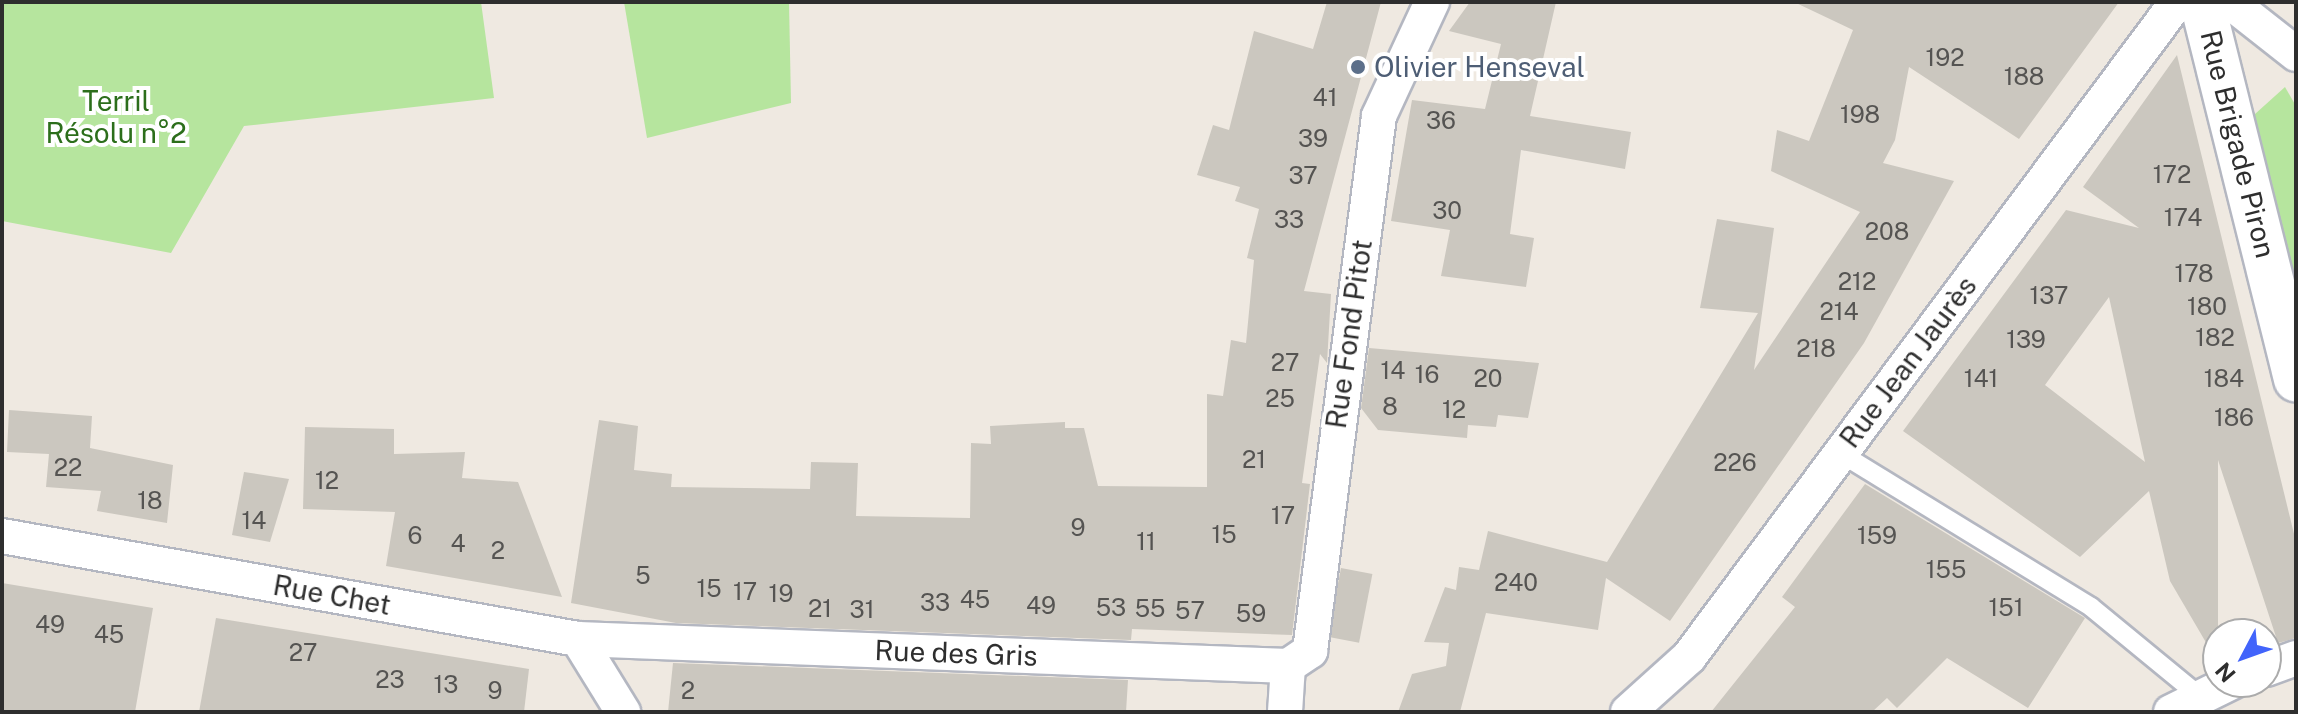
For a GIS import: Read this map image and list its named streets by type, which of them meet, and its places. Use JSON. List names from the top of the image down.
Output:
{
  "streets": {
    "street": [
      "Rue Brigade Piron",
      "Rue Fond Pitot",
      "Rue Jean Jaurès",
      "Rue Chet",
      "Rue des Gris"
    ]
  },
  "crossings": [
    ["Rue Fond Pitot", "Rue des Gris"],
    ["Rue Chet", "Rue des Gris"]
  ],
  "parks": ["Terril Résolu n°2"],
  "places": ["Olivier Henseval"],
  "house_numbers": [
    "192",
    "188",
    "41",
    "198",
    "36",
    "39",
    "172",
    "37",
    "30",
    "174",
    "33",
    "208",
    "178",
    "212",
    "137",
    "180",
    "214",
    "182",
    "139",
    "218",
    "27",
    "14",
    "16",
    "20",
    "141",
    "184",
    "25",
    "8",
    "12",
    "186",
    "21",
    "226",
    "22",
    "12",
    "18",
    "17",
    "14",
    "9",
    "15",
    "6",
    "159",
    "11",
    "4",
    "2",
    "155",
    "5",
    "240",
    "15",
    "17",
    "19",
    "45",
    "33",
    "49",
    "53",
    "151",
    "21",
    "55",
    "31",
    "57",
    "59",
    "49",
    "45",
    "27",
    "23",
    "13",
    "9",
    "2"
  ],
  "north": "bottom left"
}
